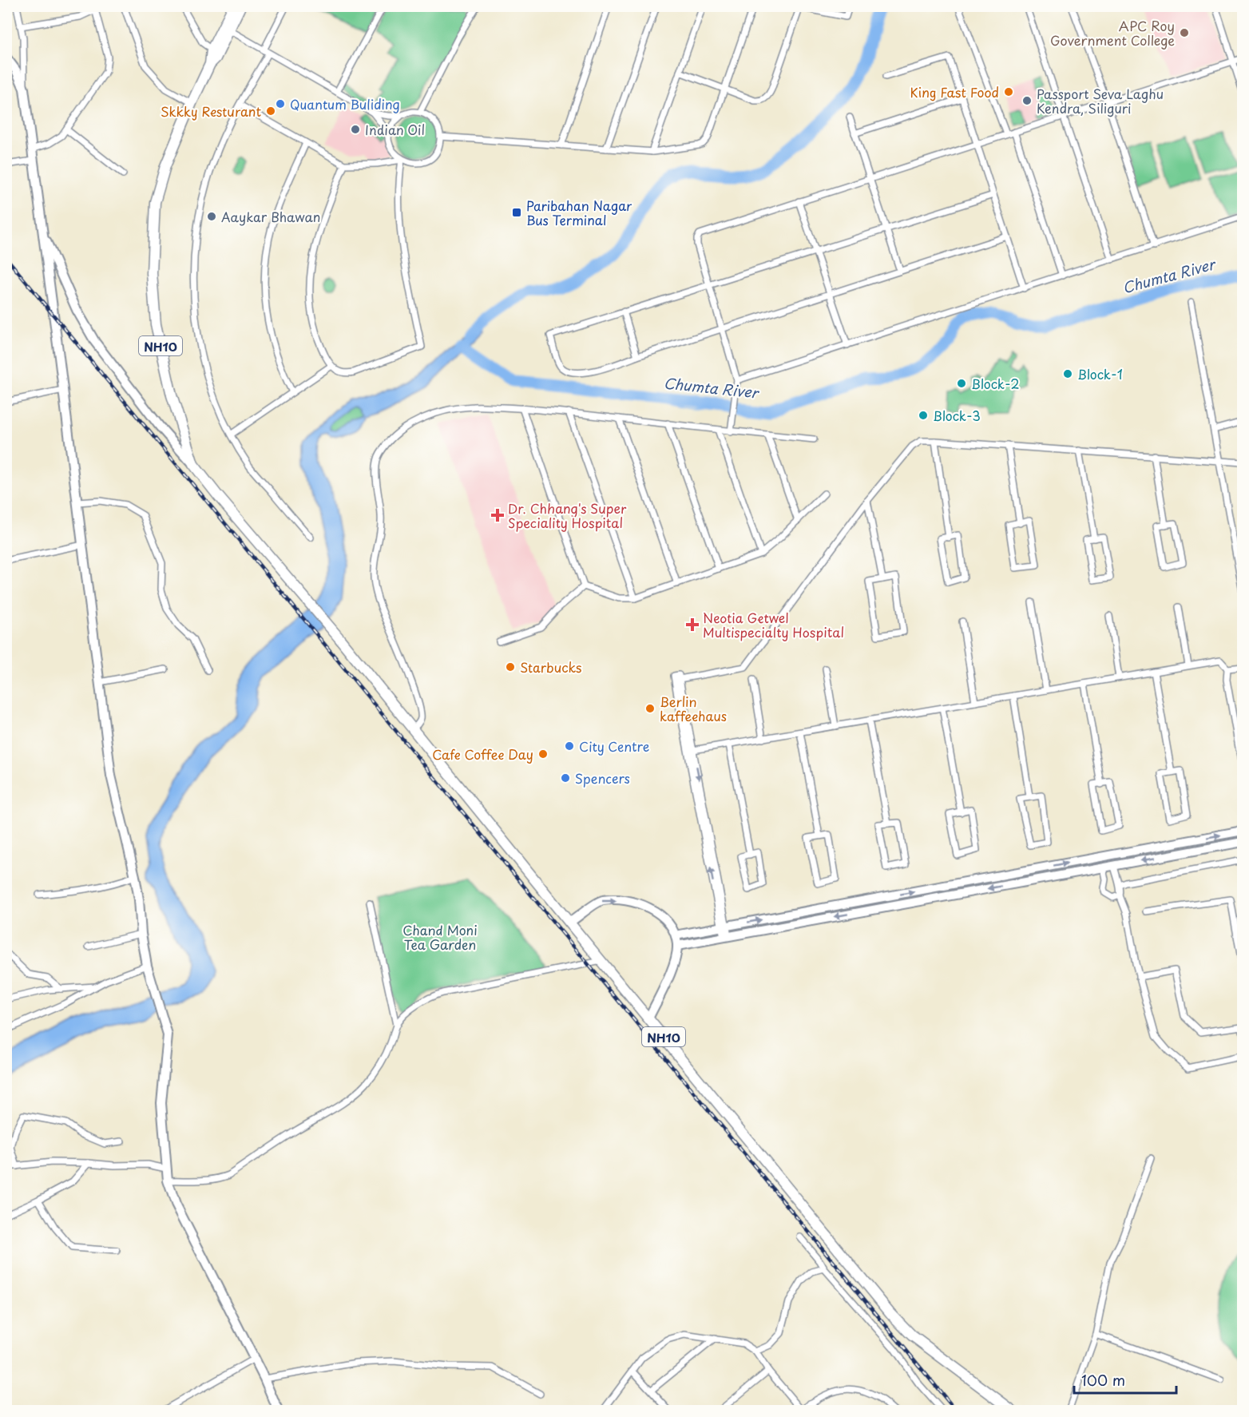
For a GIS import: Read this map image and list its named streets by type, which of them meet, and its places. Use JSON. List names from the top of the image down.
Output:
{
  "streets": {
    "highway": ["NH10"]
  },
  "water": ["Chumta River"],
  "parks": ["Chand Moni Tea Garden"],
  "places": {
    "other": [
      "APC Roy Government College",
      "King Fast Food",
      "Passport Seva Laghu Kendra, Siliguri",
      "Quantum Buliding",
      "Skkky Resturant",
      "Indian Oil",
      "Aaykar Bhawan",
      "Block-1",
      "Block-2",
      "Block-3",
      "Starbucks",
      "Berlin kaffeehaus",
      "City Centre",
      "Cafe Coffee Day",
      "Spencers"
    ],
    "transit": ["Paribahan Nagar Bus Terminal"],
    "health": ["Dr. Chhang's Super Speciality Hospital", "Neotia Getwel Multispecialty Hospital"]
  },
  "scale_bar": "100 m"
}
